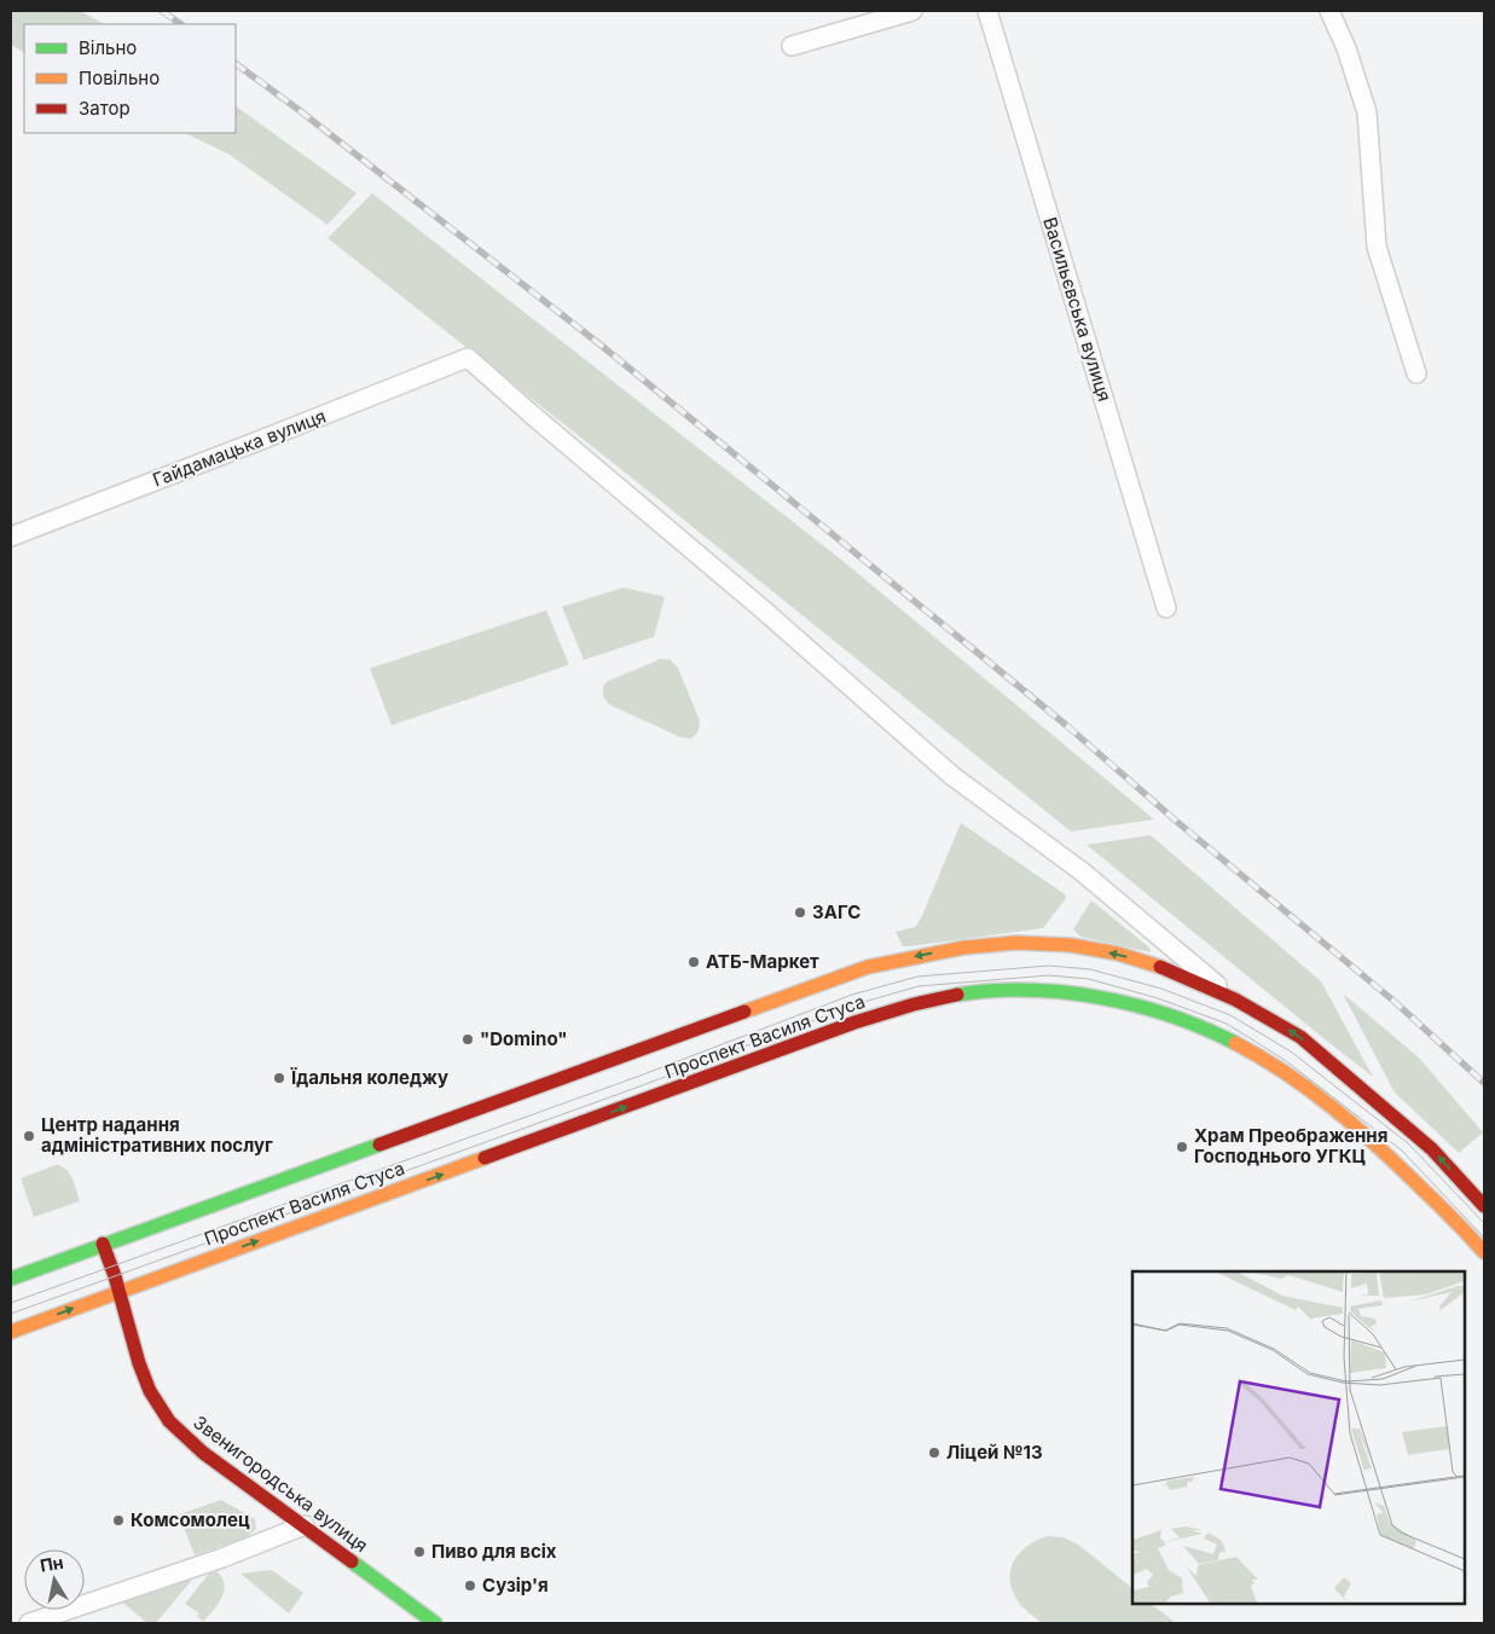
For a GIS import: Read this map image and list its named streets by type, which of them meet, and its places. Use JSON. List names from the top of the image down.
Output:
{
  "streets": {
    "street": [
      "Васильєвська вулиця",
      "Гайдамацька вулиця",
      "Проспект Василя Стуса",
      "Звенигородська вулиця"
    ]
  },
  "crossings": [
    ["Гайдамацька вулиця", "Проспект Василя Стуса"],
    ["Проспект Василя Стуса", "Звенигородська вулиця"]
  ],
  "places": [
    "ЗАГС",
    "АТБ-Маркет",
    "\"Domino\"",
    "Їдальня коледжу",
    "Центр надання адміністративних послуг",
    "Храм Преображення Господнього УГКЦ",
    "Ліцей №13",
    "Комсомолец",
    "Пиво для всіх",
    "Сузір'я"
  ],
  "legend": ["Вільно", "Повільно", "Затор"],
  "north": "top"
}
